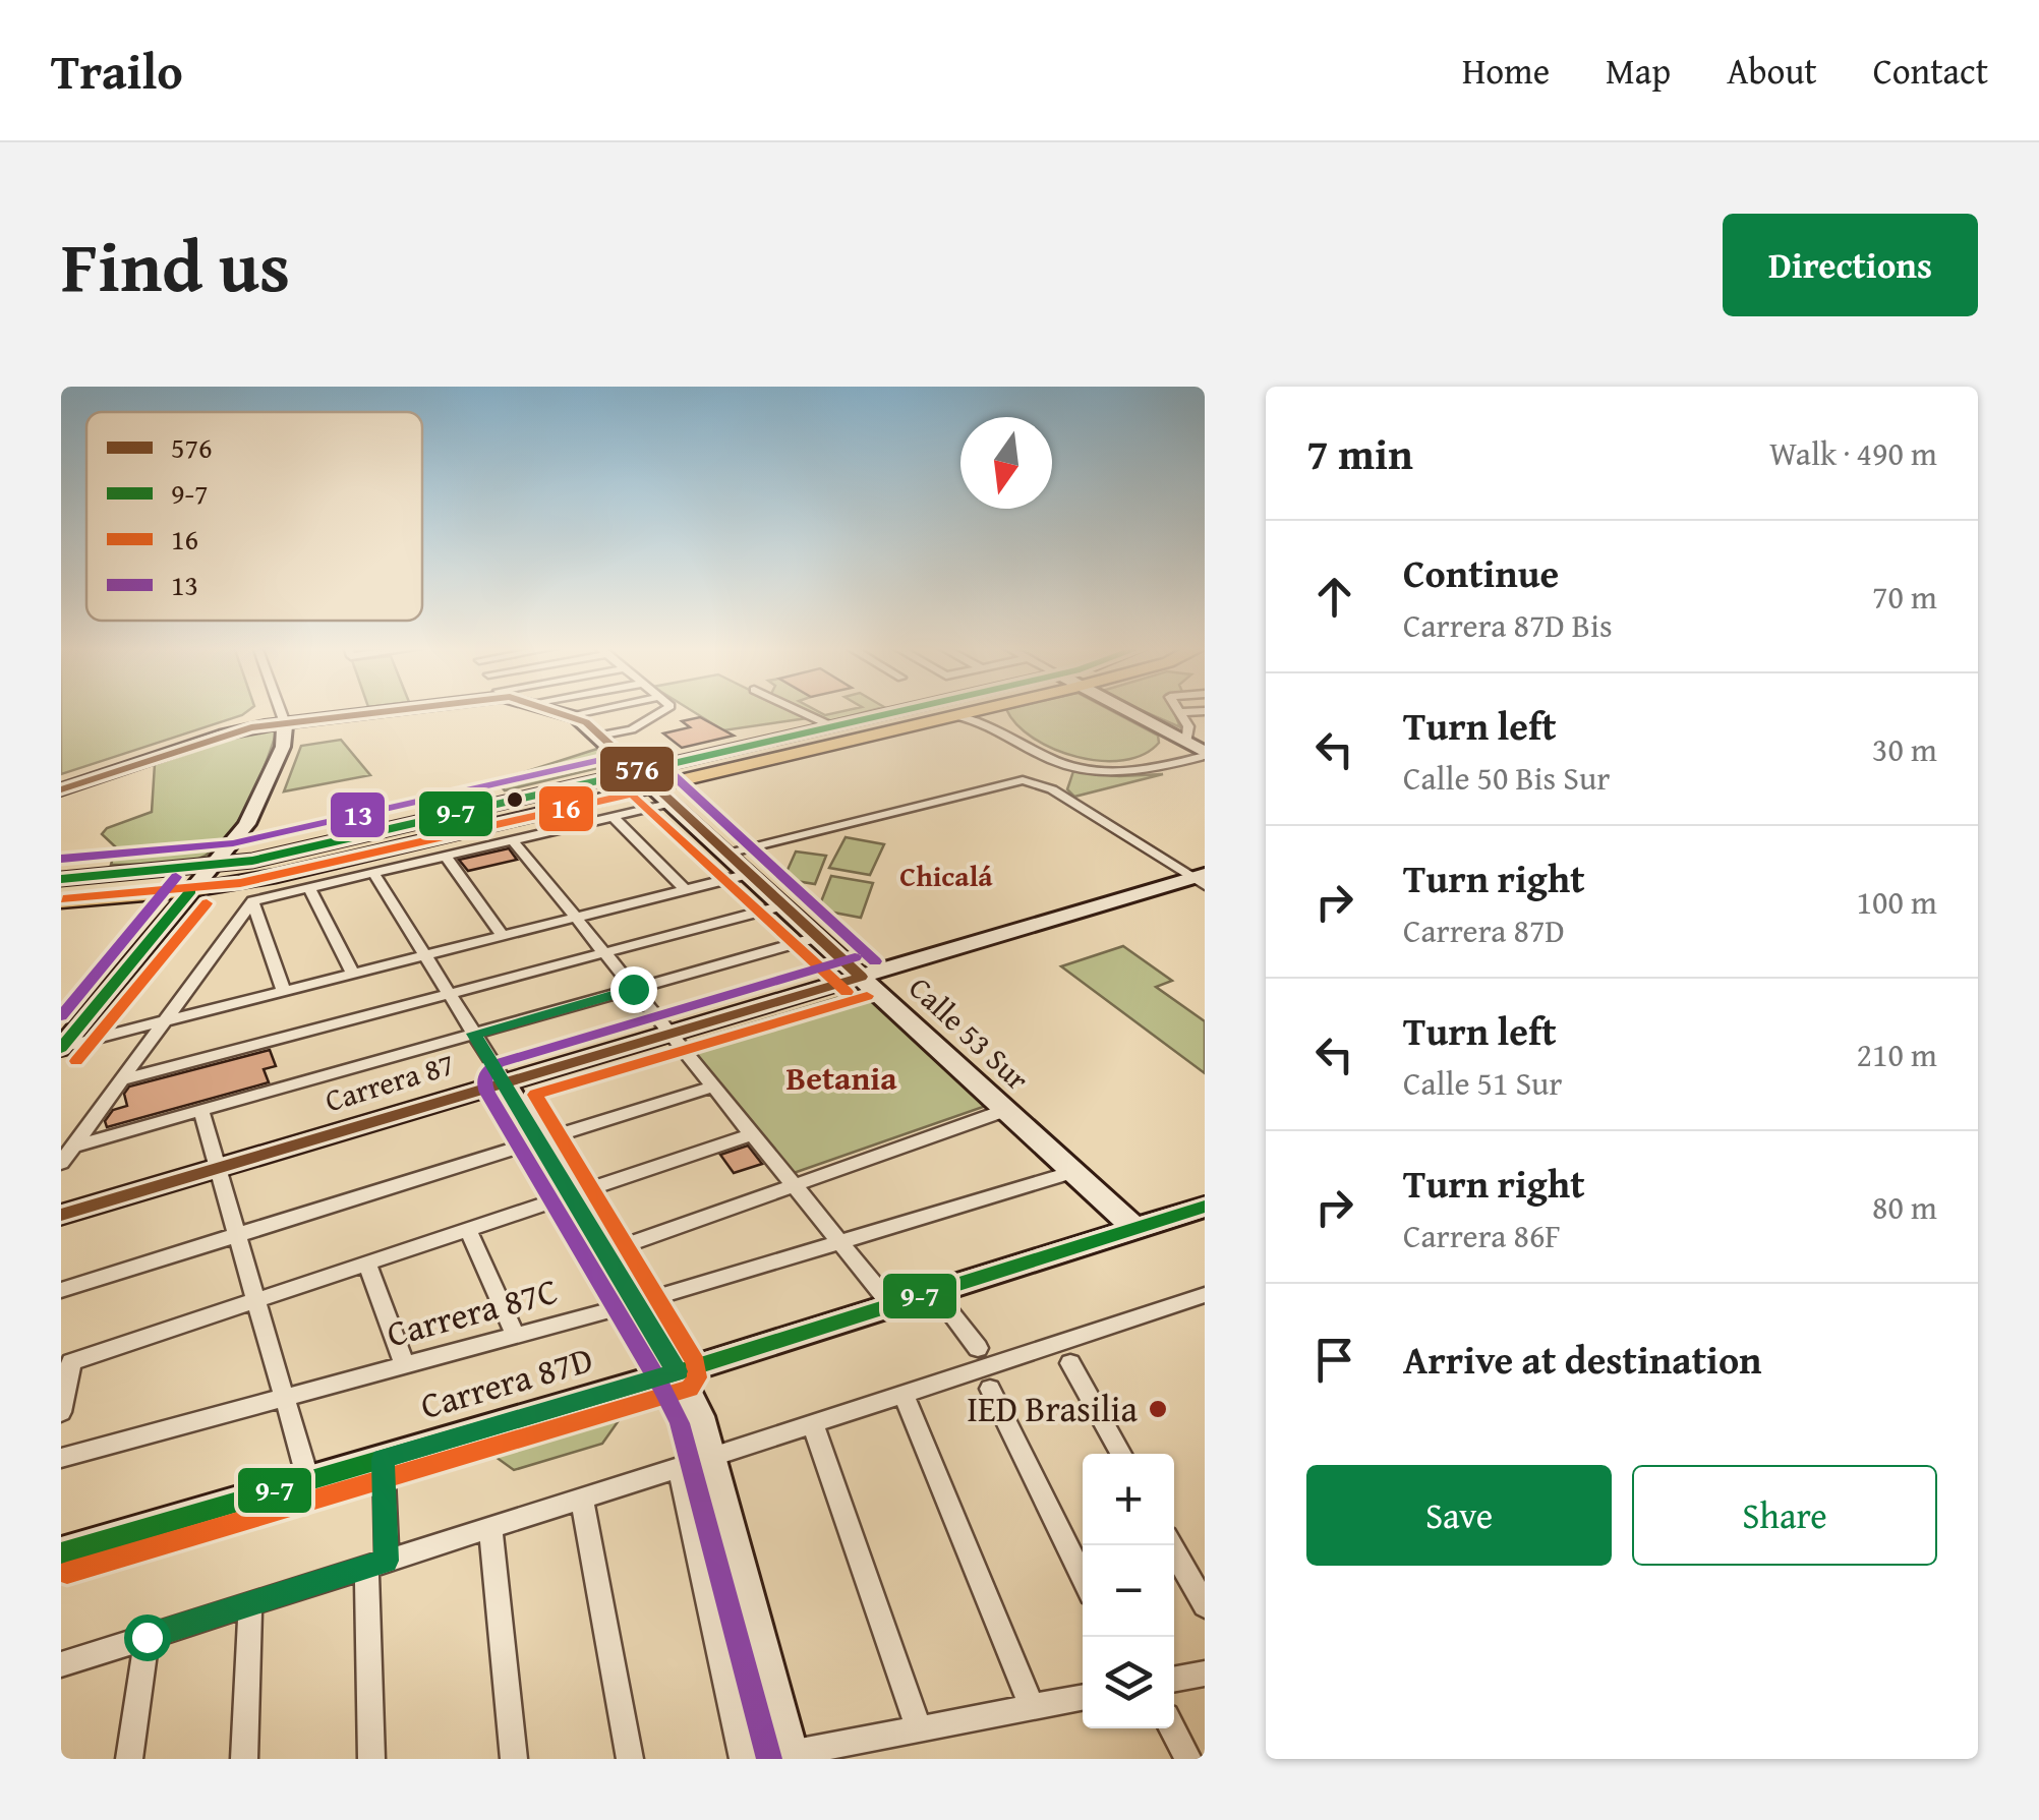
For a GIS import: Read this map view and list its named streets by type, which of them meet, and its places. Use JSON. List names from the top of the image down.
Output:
{
  "streets": {
    "street": [
      "Calle 53 Sur",
      "Carrera 87",
      "Carrera 87C",
      "Carrera 87D"
    ]
  },
  "crossings": [
    ["Calle 53 Sur", "Carrera 87"],
    ["Calle 53 Sur", "Carrera 87C"],
    ["Calle 53 Sur", "Carrera 87D"]
  ],
  "districts": ["Chicalá", "Betania"],
  "places": ["IED Brasilia"],
  "lines": [
    "transit line 576",
    "transit line 9-7",
    "transit line 13",
    "transit line 16"
  ],
  "legend": [
    "576",
    "9-7",
    "16",
    "13"
  ],
  "north": "bottom",
  "page": {
    "header": "Trailo",
    "nav": [
      "Home",
      "Map",
      "About",
      "Contact"
    ],
    "title": "Find us",
    "buttons": [
      "Directions",
      ["Save", "Share"]
    ],
    "heading": ["7 min", "Walk · 490 m"],
    "list": [
      ["Continue", "Carrera 87D Bis", "70 m"],
      ["Turn left", "Calle 50 Bis Sur", "30 m"],
      ["Turn right", "Carrera 87D", "100 m"],
      ["Turn left", "Calle 51 Sur", "210 m"],
      ["Turn right", "Carrera 86F", "80 m"],
      "Arrive at destination"
    ],
    "map_buttons": ["+", "−"]
  }
}
